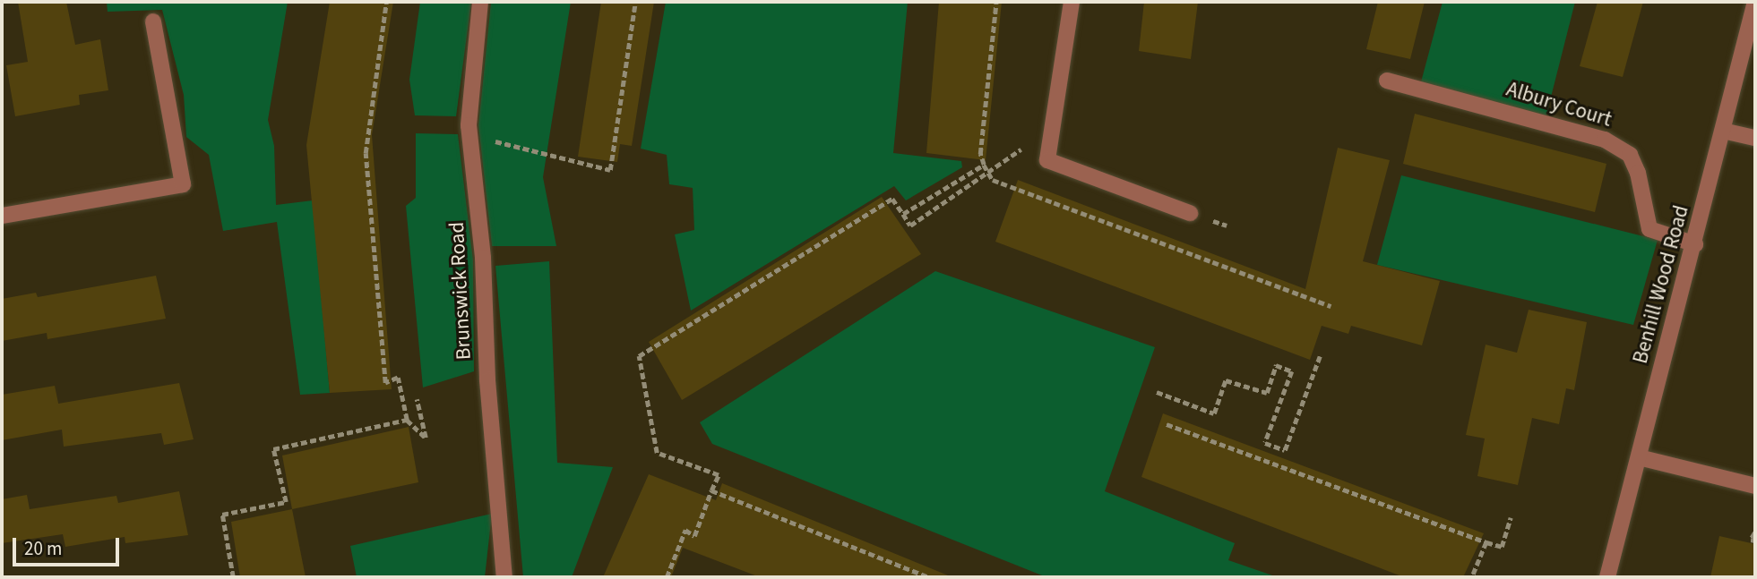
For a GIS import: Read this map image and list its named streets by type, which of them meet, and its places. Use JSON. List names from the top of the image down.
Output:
{
  "streets": {
    "street": ["Albury Court", "Benhill Wood Road", "Brunswick Road"]
  },
  "crossings": [
    ["Albury Court", "Benhill Wood Road"]
  ],
  "scale_bar": "20 m"
}
